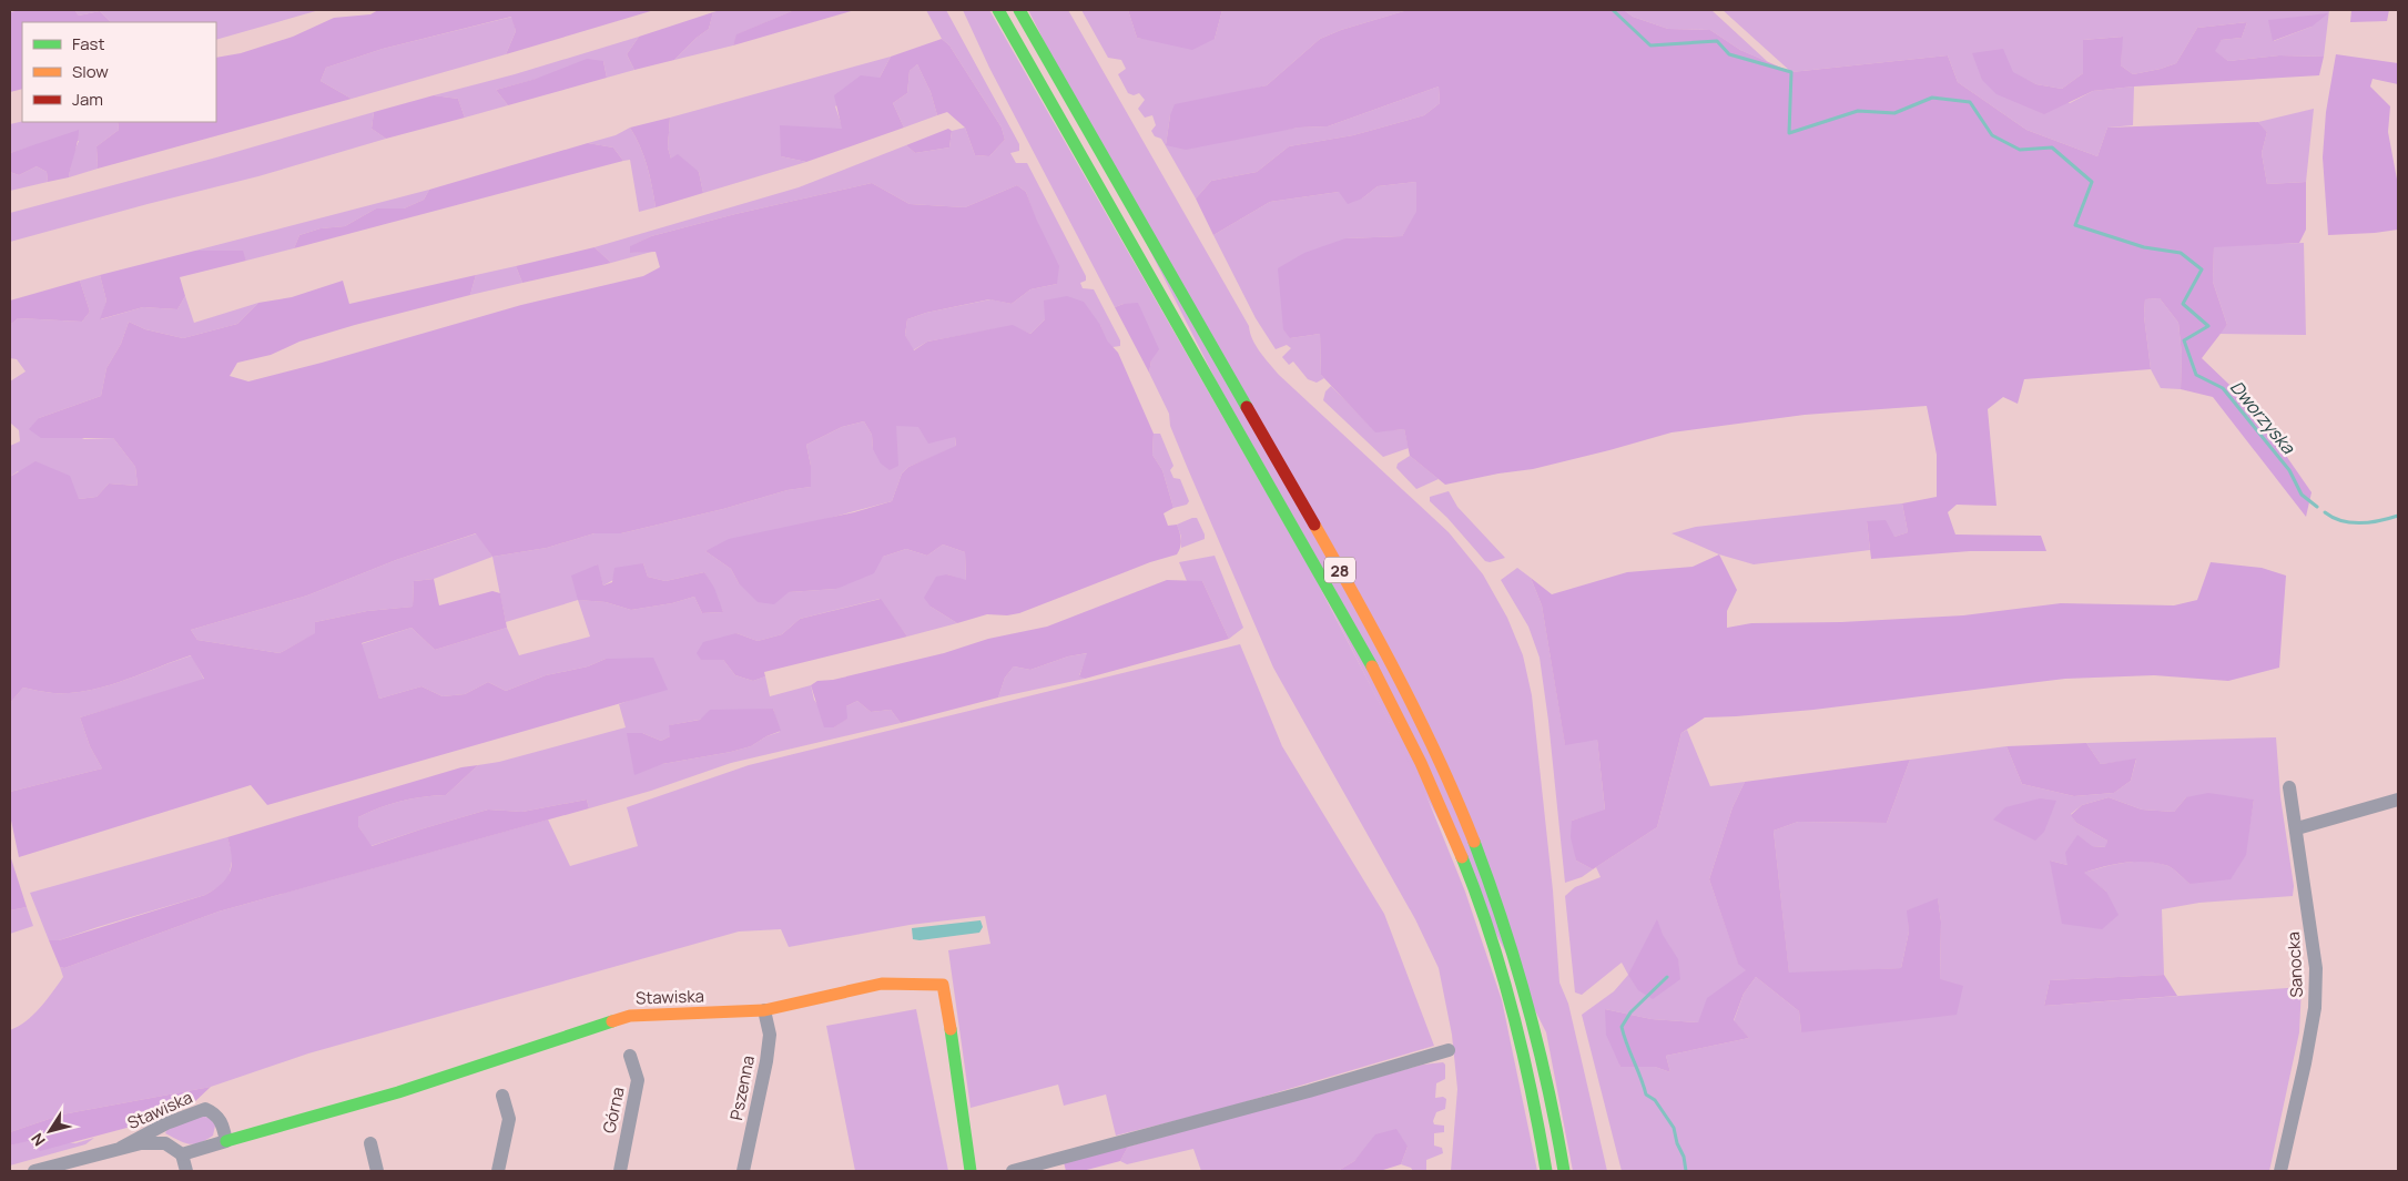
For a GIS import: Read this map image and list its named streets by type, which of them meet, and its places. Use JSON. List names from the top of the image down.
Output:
{
  "streets": {
    "main road": ["28", "Stawiska"],
    "street": ["Sanocka", "Pszenna", "Górna"]
  },
  "crossings": [
    ["Stawiska", "Pszenna"]
  ],
  "water": ["Dworzyska"],
  "legend": ["Fast", "Slow", "Jam"],
  "north": "bottom left"
}
